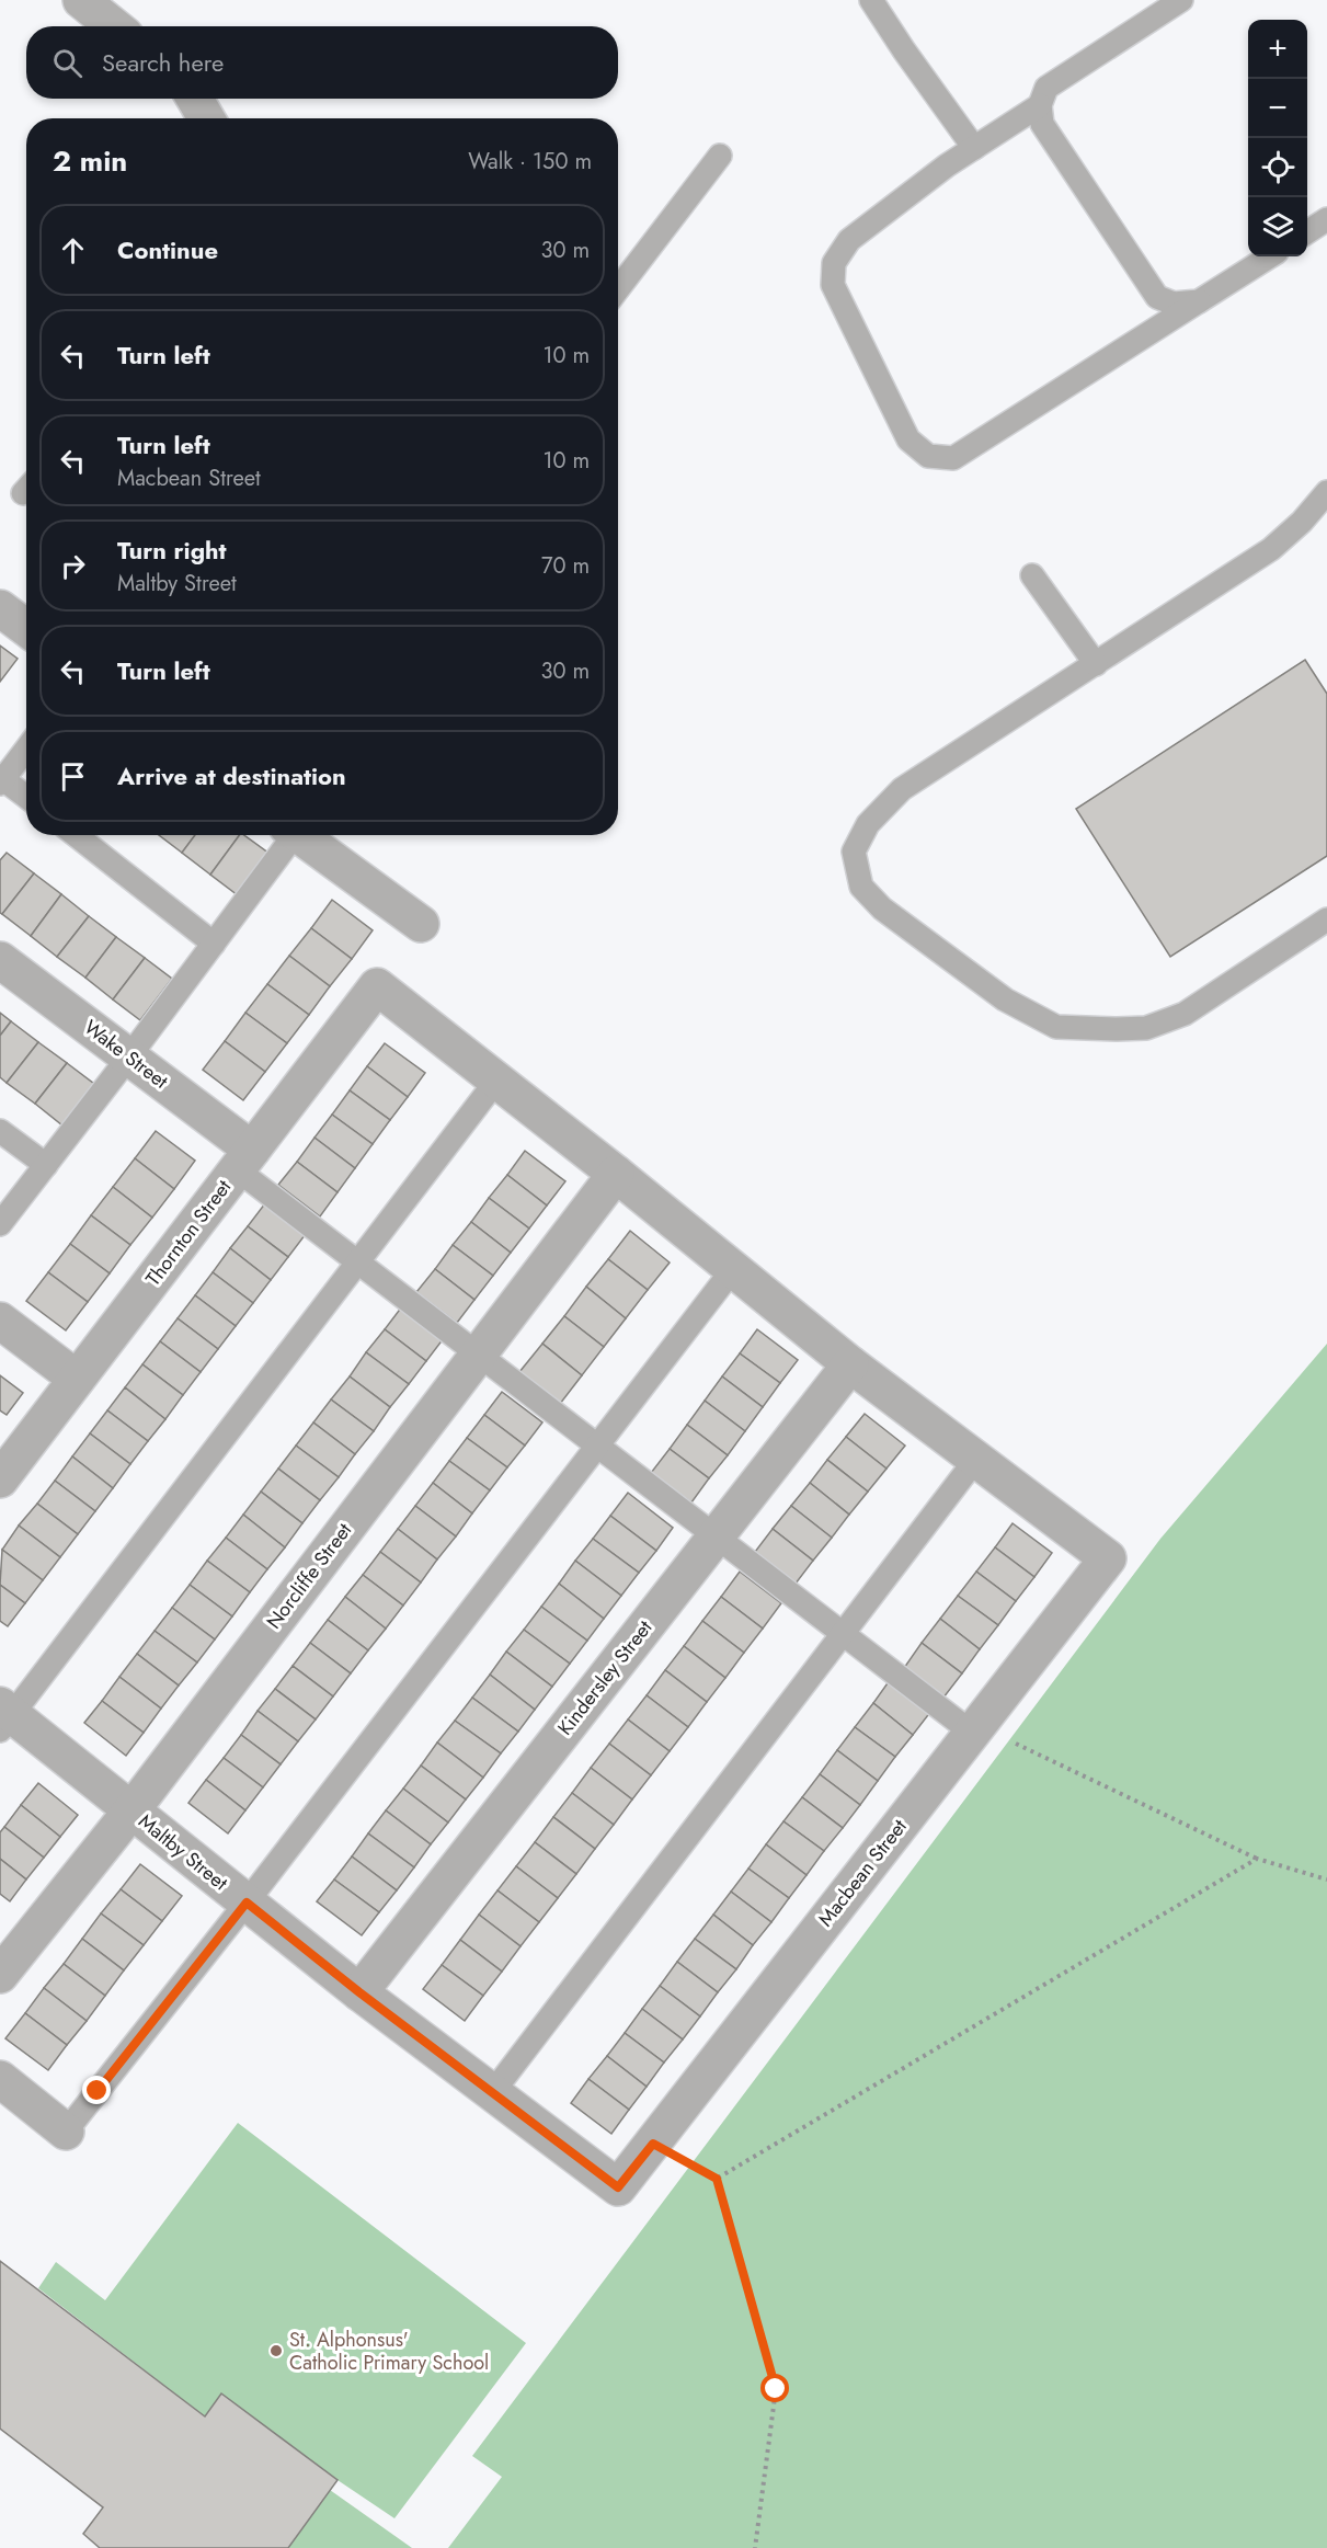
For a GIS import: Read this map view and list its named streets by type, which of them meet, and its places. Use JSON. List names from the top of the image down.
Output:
{
  "streets": {
    "street": [
      "Wake Street",
      "Thornton Street",
      "Norcliffe Street",
      "Kindersley Street",
      "Maltby Street",
      "Macbean Street"
    ]
  },
  "crossings": [
    ["Wake Street", "Thornton Street"],
    ["Norcliffe Street", "Maltby Street"],
    ["Kindersley Street", "Maltby Street"],
    ["Maltby Street", "Macbean Street"]
  ],
  "places": ["St. Alphonsus' Catholic Primary School"],
  "page": {
    "map_buttons": ["+", "−"],
    "search": "Search here",
    "heading": ["2 min", "Walk · 150 m"],
    "list": [
      ["Continue", "30 m"],
      ["Turn left", "10 m"],
      ["Turn left", "Macbean Street", "10 m"],
      ["Turn right", "Maltby Street", "70 m"],
      ["Turn left", "30 m"],
      "Arrive at destination"
    ]
  }
}
